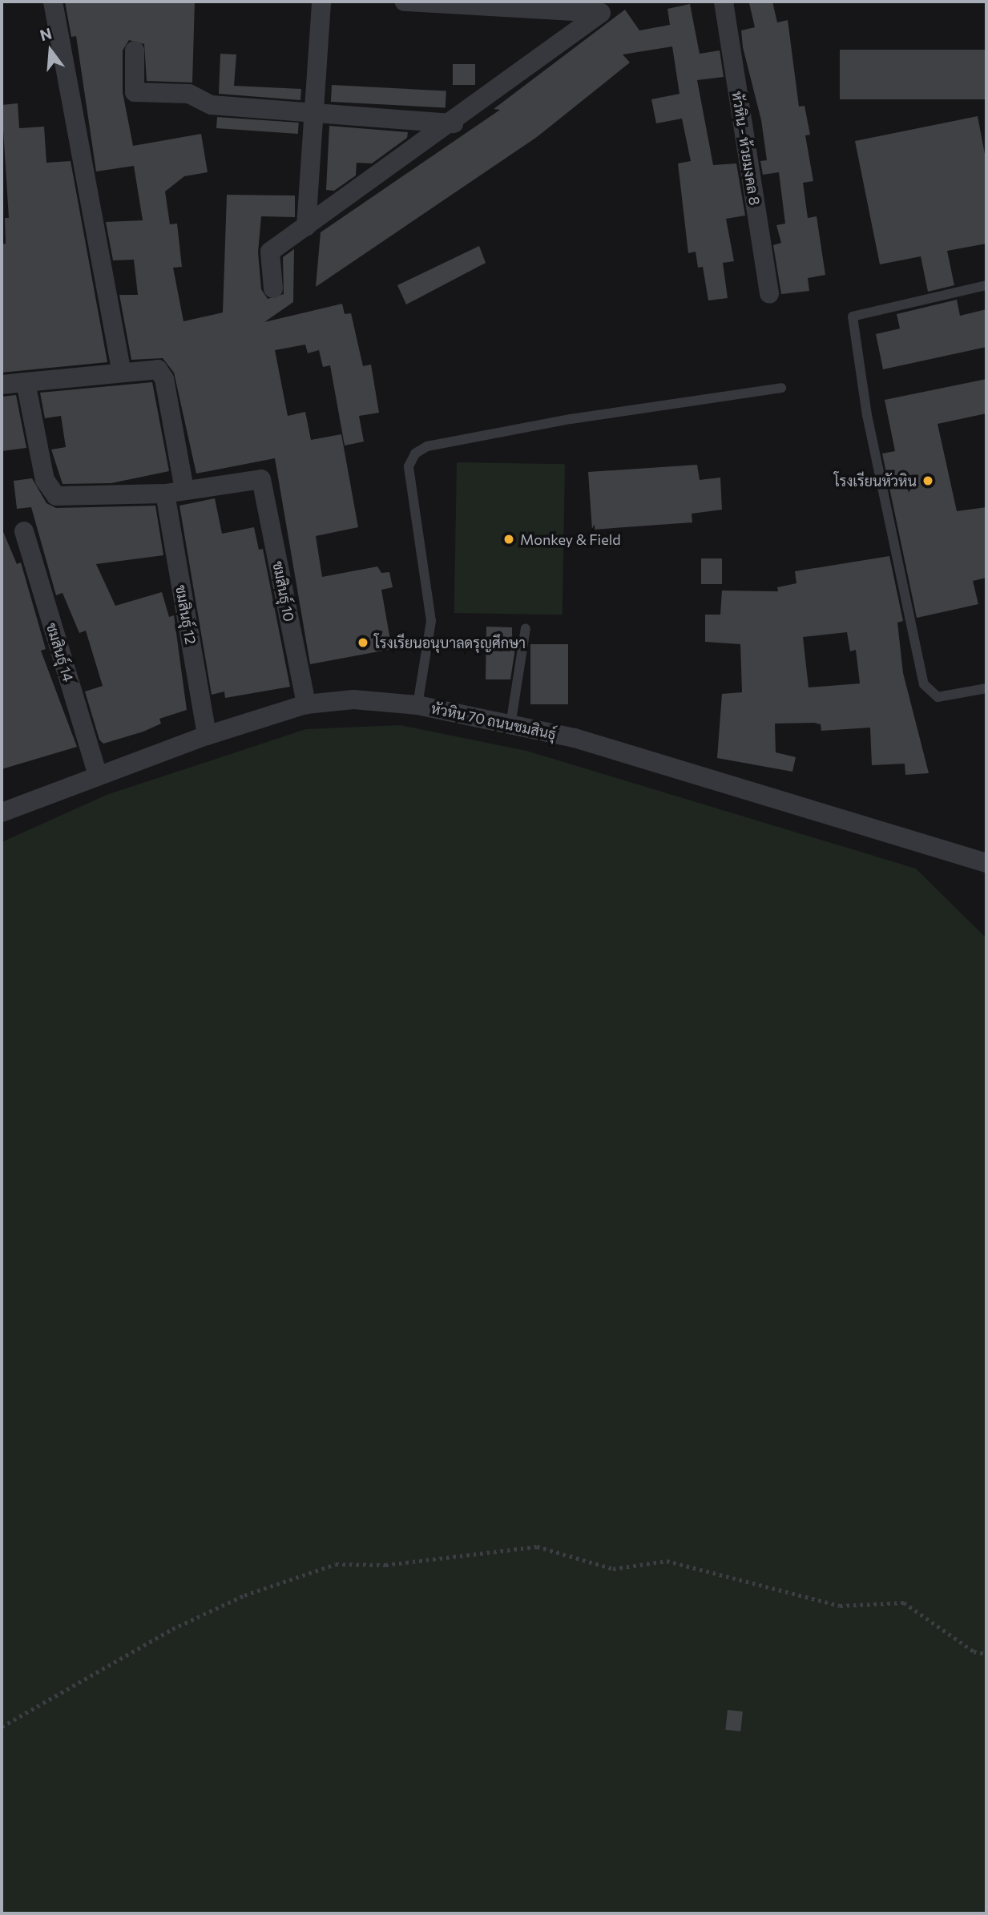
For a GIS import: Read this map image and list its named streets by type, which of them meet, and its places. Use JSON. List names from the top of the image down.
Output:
{
  "streets": {
    "street": [
      "หัวหิน - ห้วยมงคล 8",
      "ชมสินธุ์ 10",
      "ชมสินธุ์ 12",
      "ชมสินธุ์ 14",
      "หัวหิน 70 ถนนชมสินธุ์"
    ]
  },
  "crossings": [
    ["ชมสินธุ์ 10", "ชมสินธุ์ 12"],
    ["ชมสินธุ์ 10", "หัวหิน 70 ถนนชมสินธุ์"],
    ["ชมสินธุ์ 12", "หัวหิน 70 ถนนชมสินธุ์"],
    ["ชมสินธุ์ 14", "หัวหิน 70 ถนนชมสินธุ์"]
  ],
  "places": ["โรงเรียนหัวหิน", "Monkey & Field", "โรงเรียนอนุบาลดรุญศึกษา"],
  "north": "top"
}
